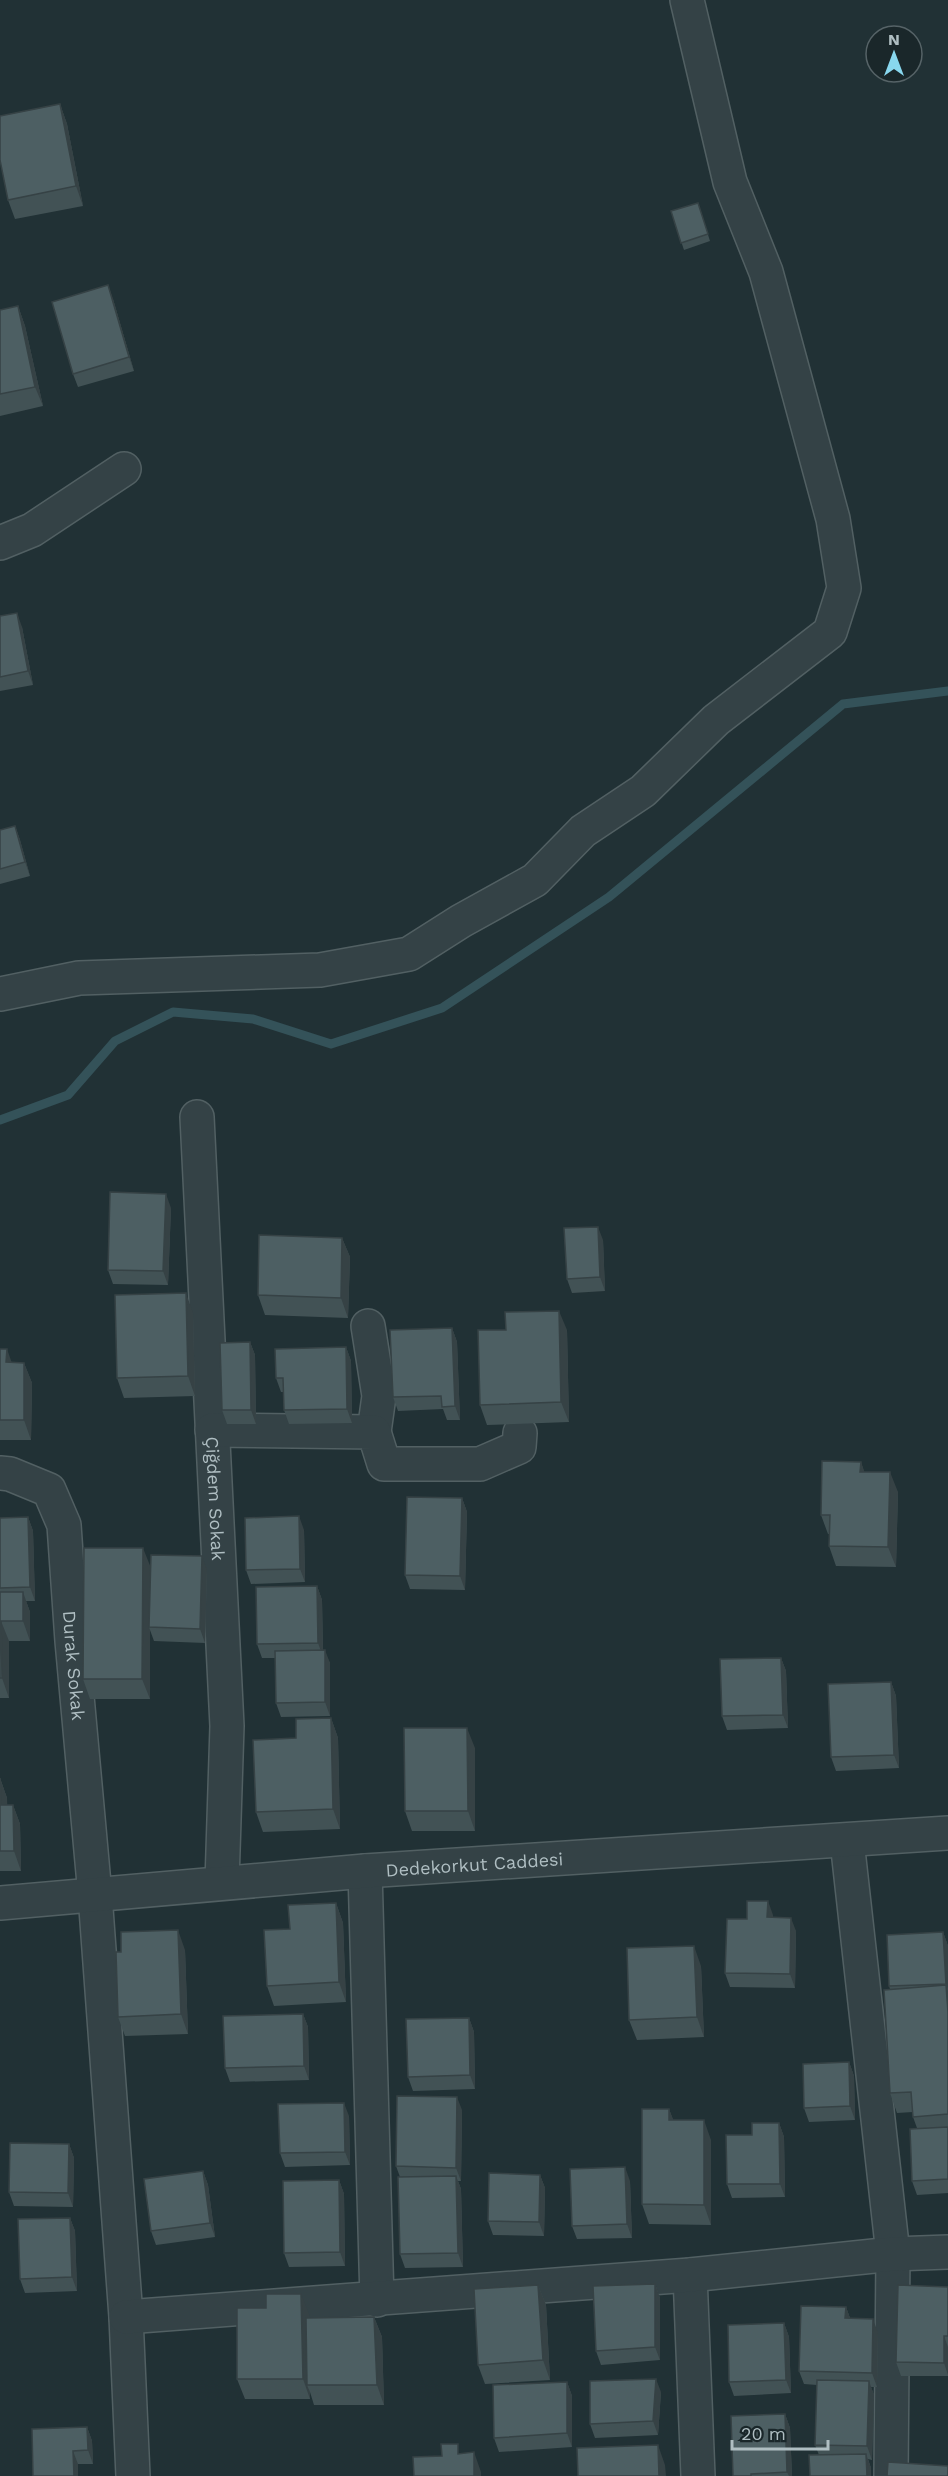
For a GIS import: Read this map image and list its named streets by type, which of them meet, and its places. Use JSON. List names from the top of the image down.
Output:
{
  "streets": {
    "street": ["Çiğdem Sokak", "Durak Sokak", "Dedekorkut Caddesi"]
  },
  "crossings": [
    ["Çiğdem Sokak", "Dedekorkut Caddesi"],
    ["Durak Sokak", "Dedekorkut Caddesi"]
  ],
  "scale_bar": "20 m",
  "north": "top"
}
